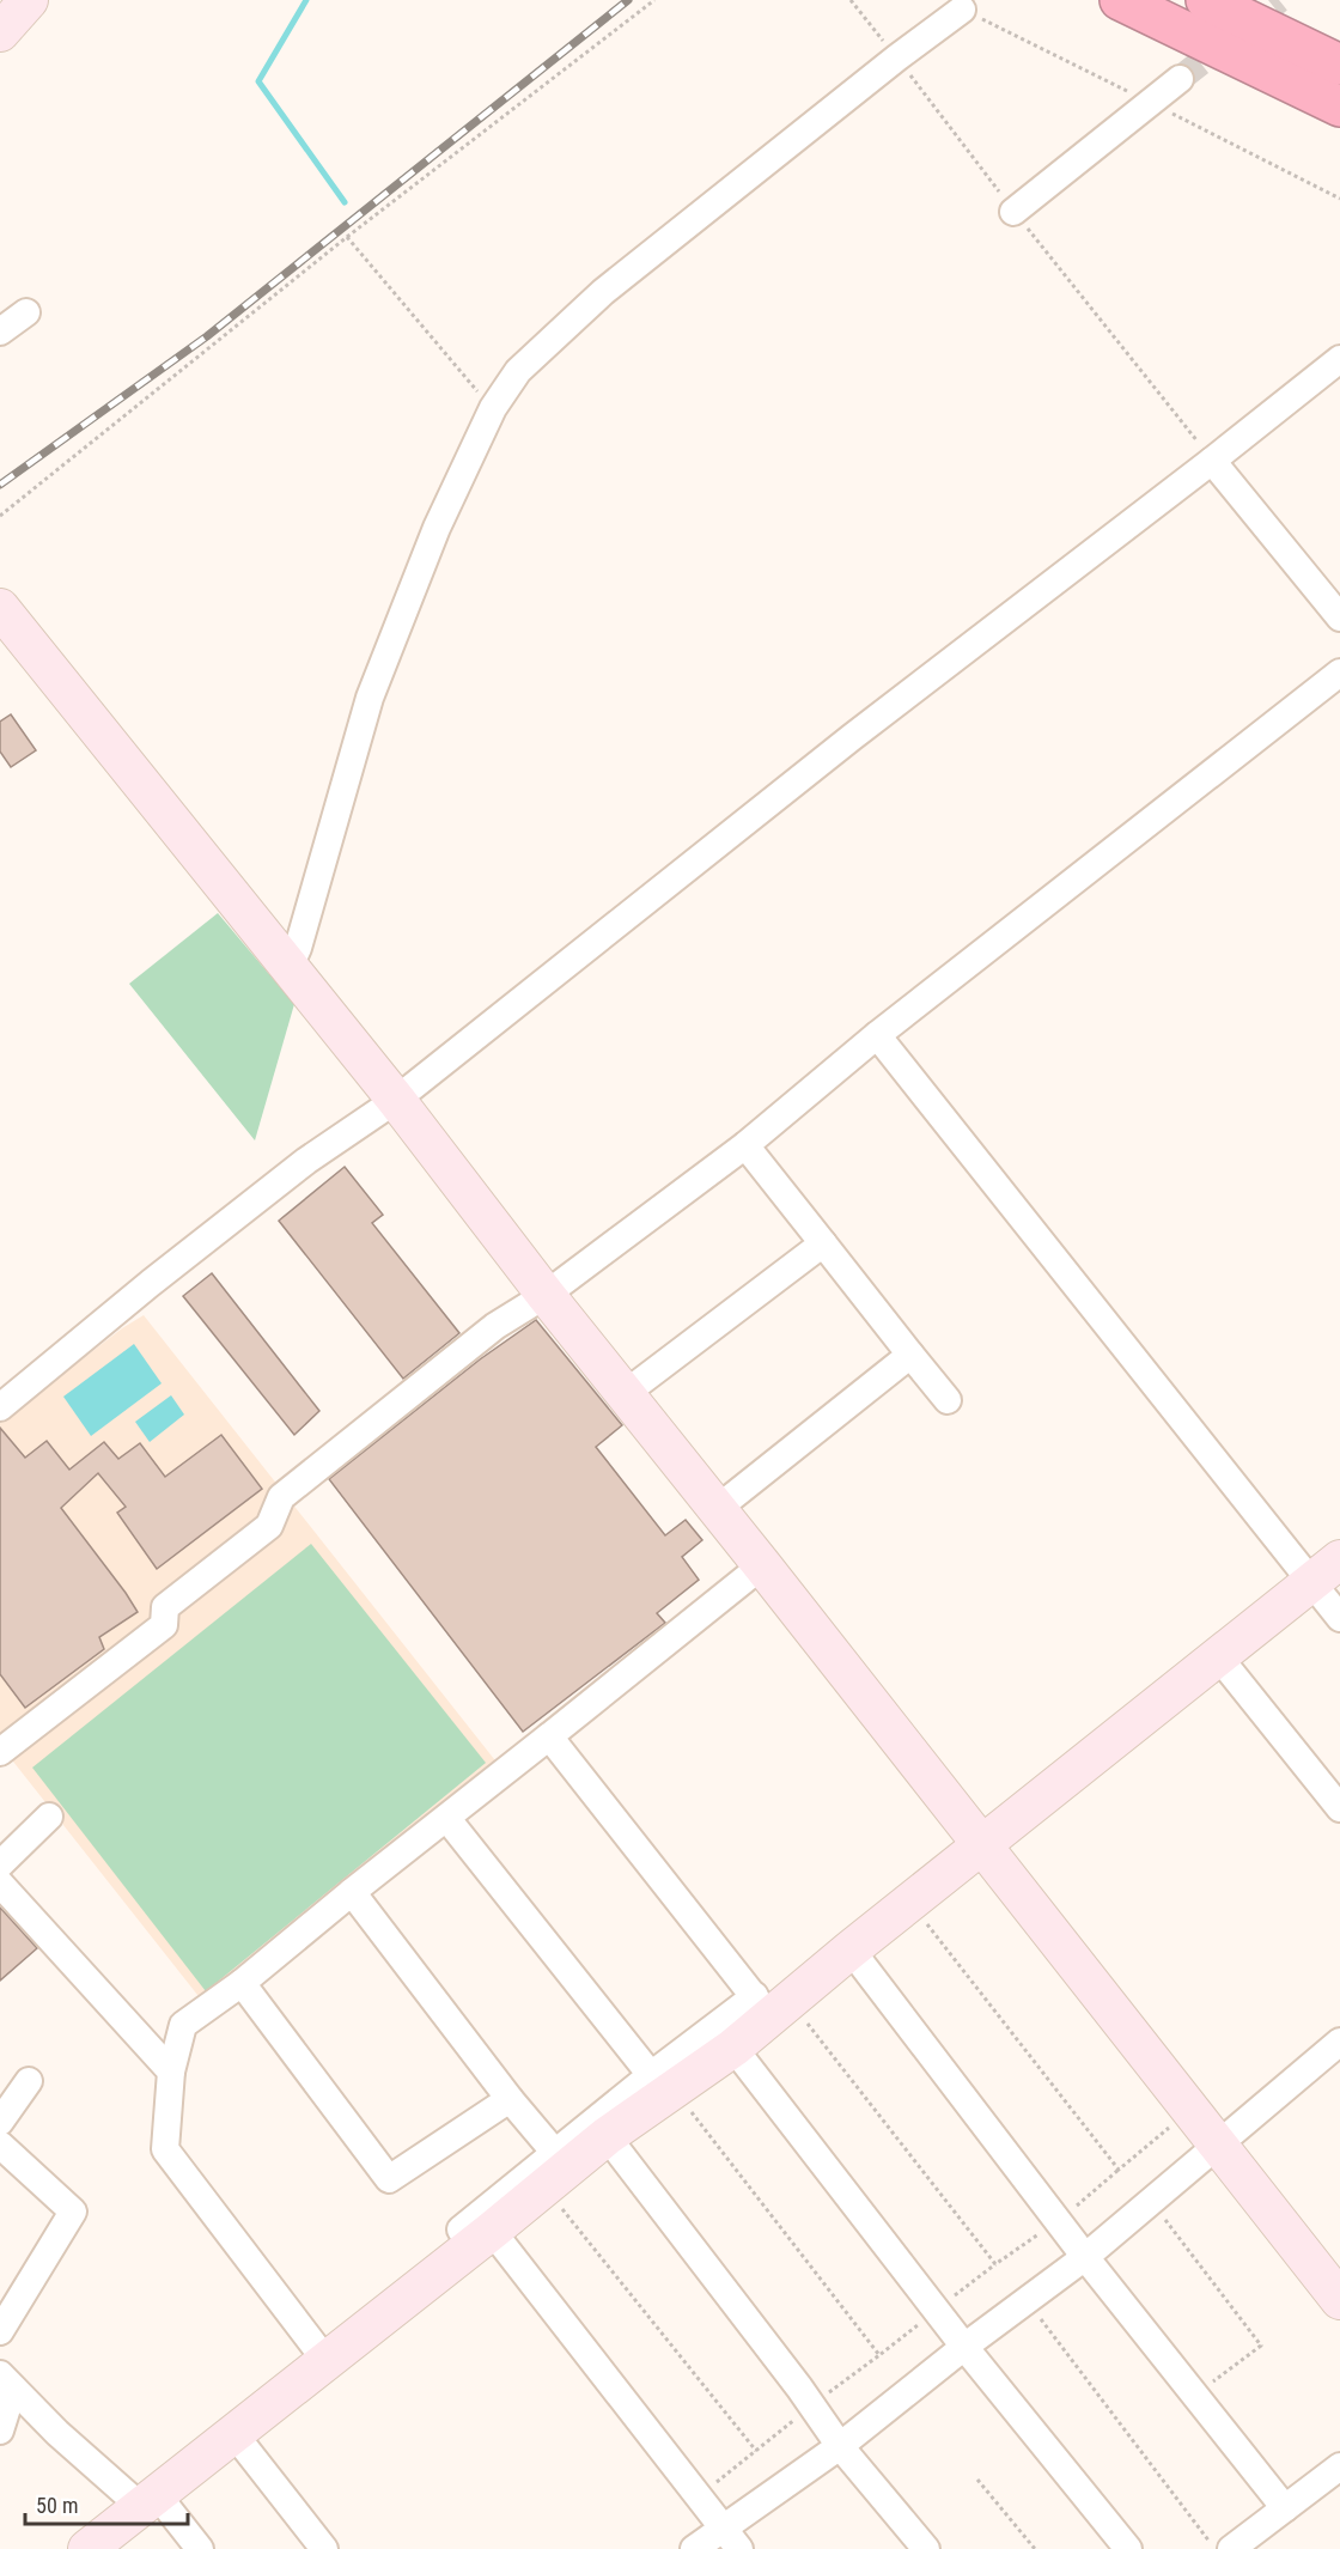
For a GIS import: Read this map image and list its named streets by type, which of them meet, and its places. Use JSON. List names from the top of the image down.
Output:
{
  "scale_bar": "50 m"
}
